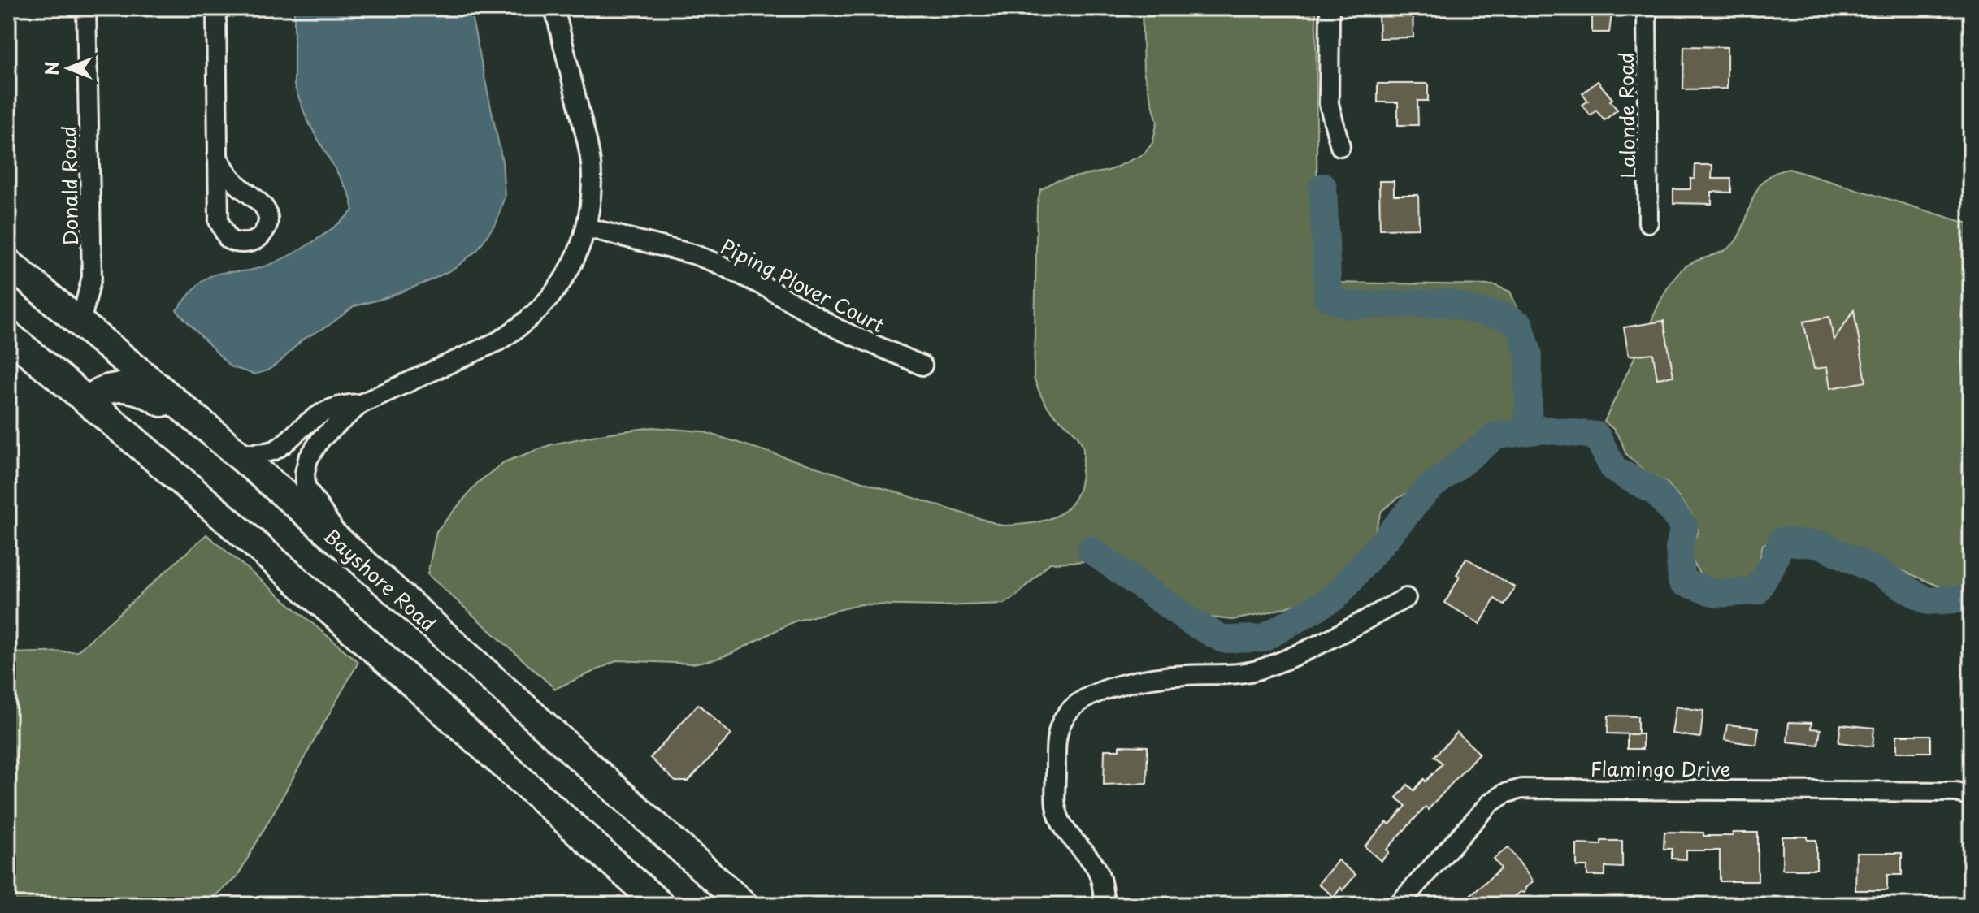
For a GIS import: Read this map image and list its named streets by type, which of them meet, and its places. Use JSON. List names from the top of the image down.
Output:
{
  "streets": {
    "main road": ["Bayshore Road"],
    "street": [
      "Lalonde Road",
      "Donald Road",
      "Piping Plover Court",
      "Flamingo Drive"
    ]
  },
  "crossings": [
    ["Donald Road", "Bayshore Road"]
  ],
  "north": "left"
}
